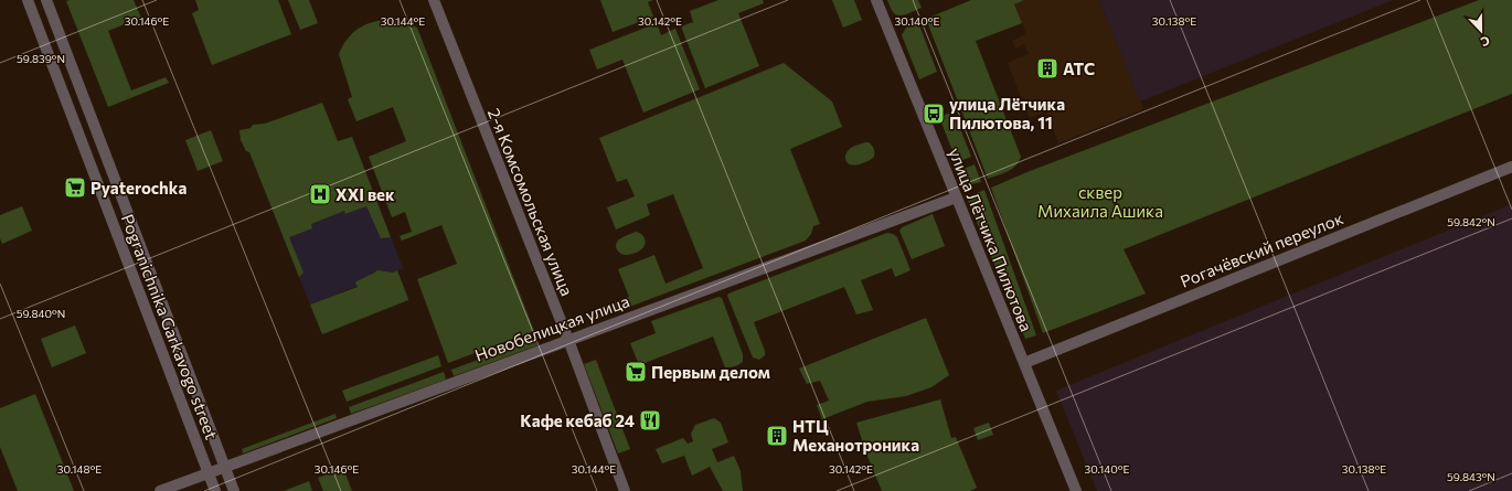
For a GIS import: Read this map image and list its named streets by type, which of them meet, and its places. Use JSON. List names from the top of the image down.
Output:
{
  "streets": {
    "street": [
      "2-я Комсомольская улица",
      "улица Лётчика Пилютова",
      "Рогачёвский переулок",
      "Pogranichnika Garkavogo street",
      "Новобелицкая улица"
    ]
  },
  "crossings": [
    ["2-я Комсомольская улица", "Новобелицкая улица"],
    ["улица Лётчика Пилютова", "Рогачёвский переулок"],
    ["улица Лётчика Пилютова", "Новобелицкая улица"],
    ["Pogranichnika Garkavogo street", "Новобелицкая улица"]
  ],
  "parks": ["сквер Михаила Ашика"],
  "places": {
    "building": ["АТС", "НТЦ Механотроника"],
    "bus stop": ["улица Лётчика Пилютова, 11"],
    "supermarket": ["Pyaterochka", "Первым делом"],
    "hospital": ["XXI век"],
    "restaurant": ["Кафе кебаб 24"]
  },
  "north": "bottom",
  "coordinates": [
    "30.146°E",
    "30.142°E",
    "30.140°E",
    "30.138°E",
    "30.144°E",
    "59.839°N",
    "59.842°N",
    "59.840°N",
    "30.148°E",
    "59.843°N"
  ]
}
